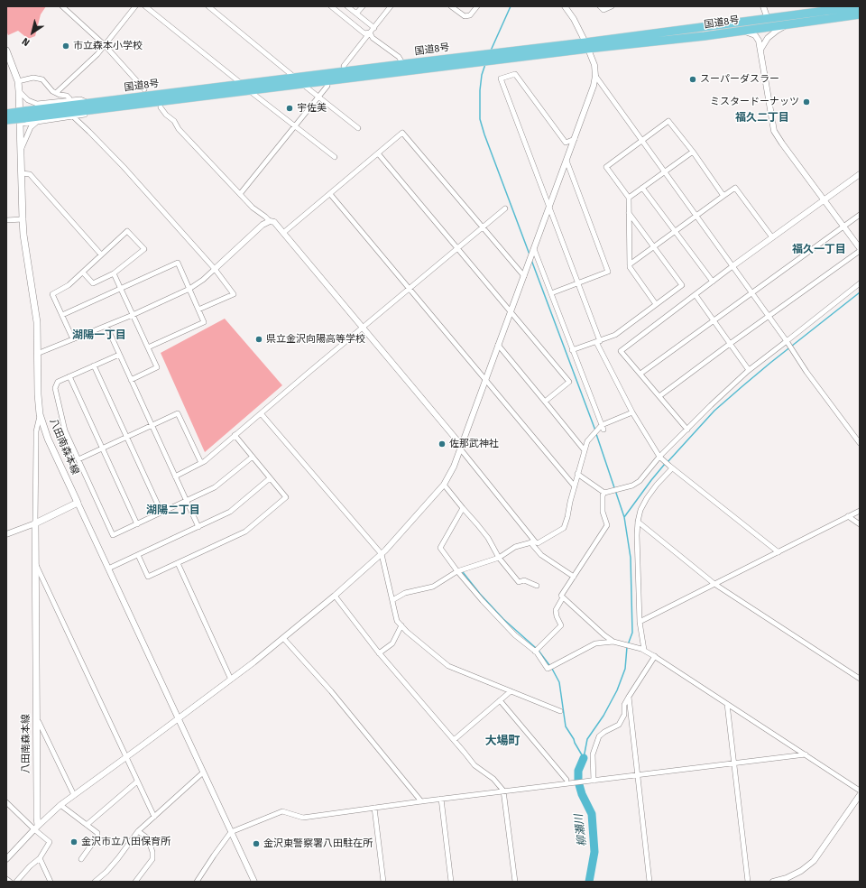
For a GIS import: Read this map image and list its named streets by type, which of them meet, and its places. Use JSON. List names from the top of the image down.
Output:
{
  "streets": {
    "highway": ["国道8号"],
    "main road": ["八田南森本線"]
  },
  "crossings": [
    ["国道8号", "八田南森本線"]
  ],
  "districts": [
    "福久二丁目",
    "福久一丁目",
    "湖陽一丁目",
    "湖陽二丁目",
    "大場町"
  ],
  "water": ["柳瀬川"],
  "places": [
    "市立森本小学校",
    "スーパーダスラー",
    "ミスタードーナッツ",
    "宇佐美",
    "県立金沢向陽高等学校",
    "佐那武神社",
    "金沢市立八田保育所",
    "金沢東警察署八田駐在所"
  ],
  "north": "bottom left"
}
